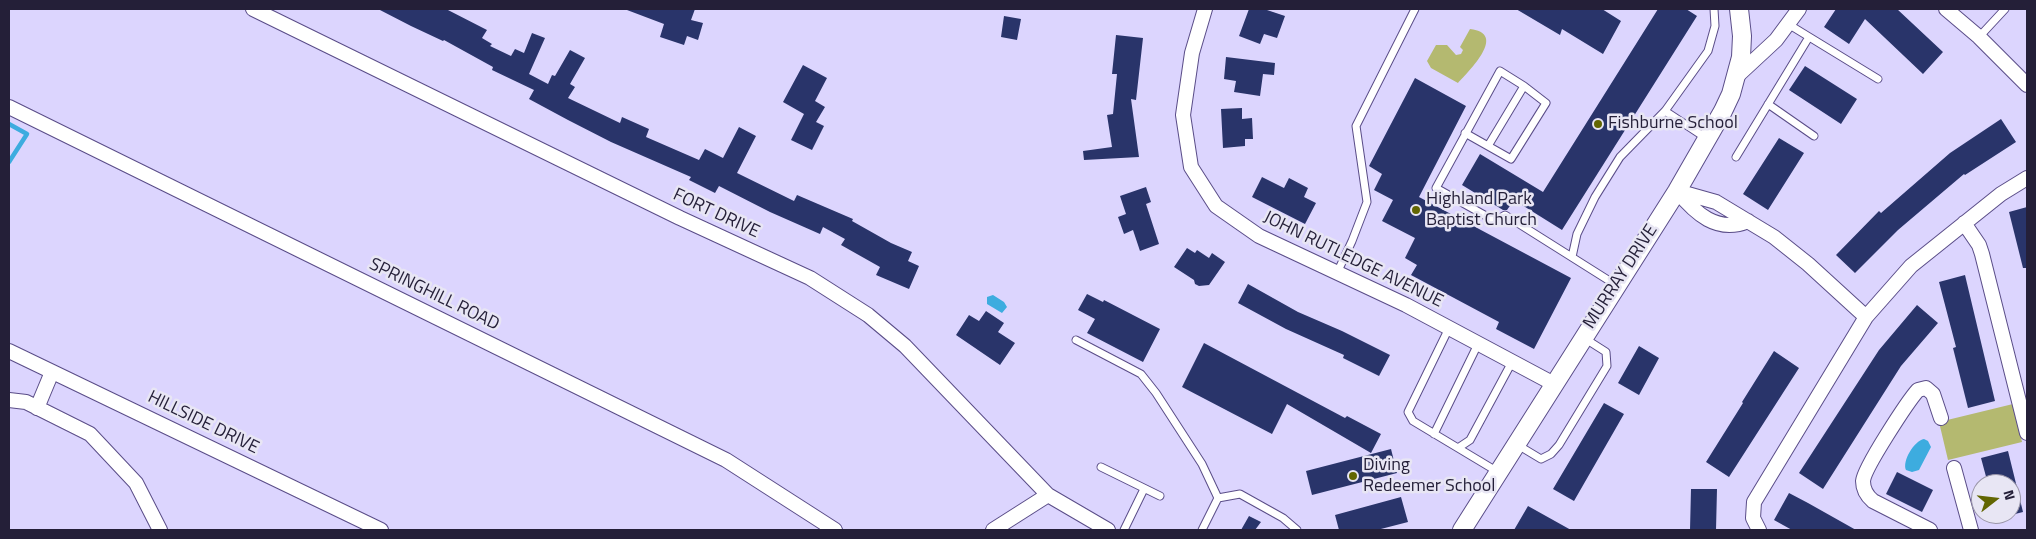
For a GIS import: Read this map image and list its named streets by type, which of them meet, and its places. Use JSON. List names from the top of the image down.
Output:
{
  "streets": {
    "street": [
      "FORT DRIVE",
      "JOHN RUTLEDGE AVENUE",
      "MURRAY DRIVE",
      "SPRINGHILL ROAD",
      "HILLSIDE DRIVE"
    ]
  },
  "crossings": [
    ["JOHN RUTLEDGE AVENUE", "MURRAY DRIVE"]
  ],
  "places": ["Fishburne School", "Highland Park Baptist Church", "Diving Redeemer School"],
  "north": "right"
}
